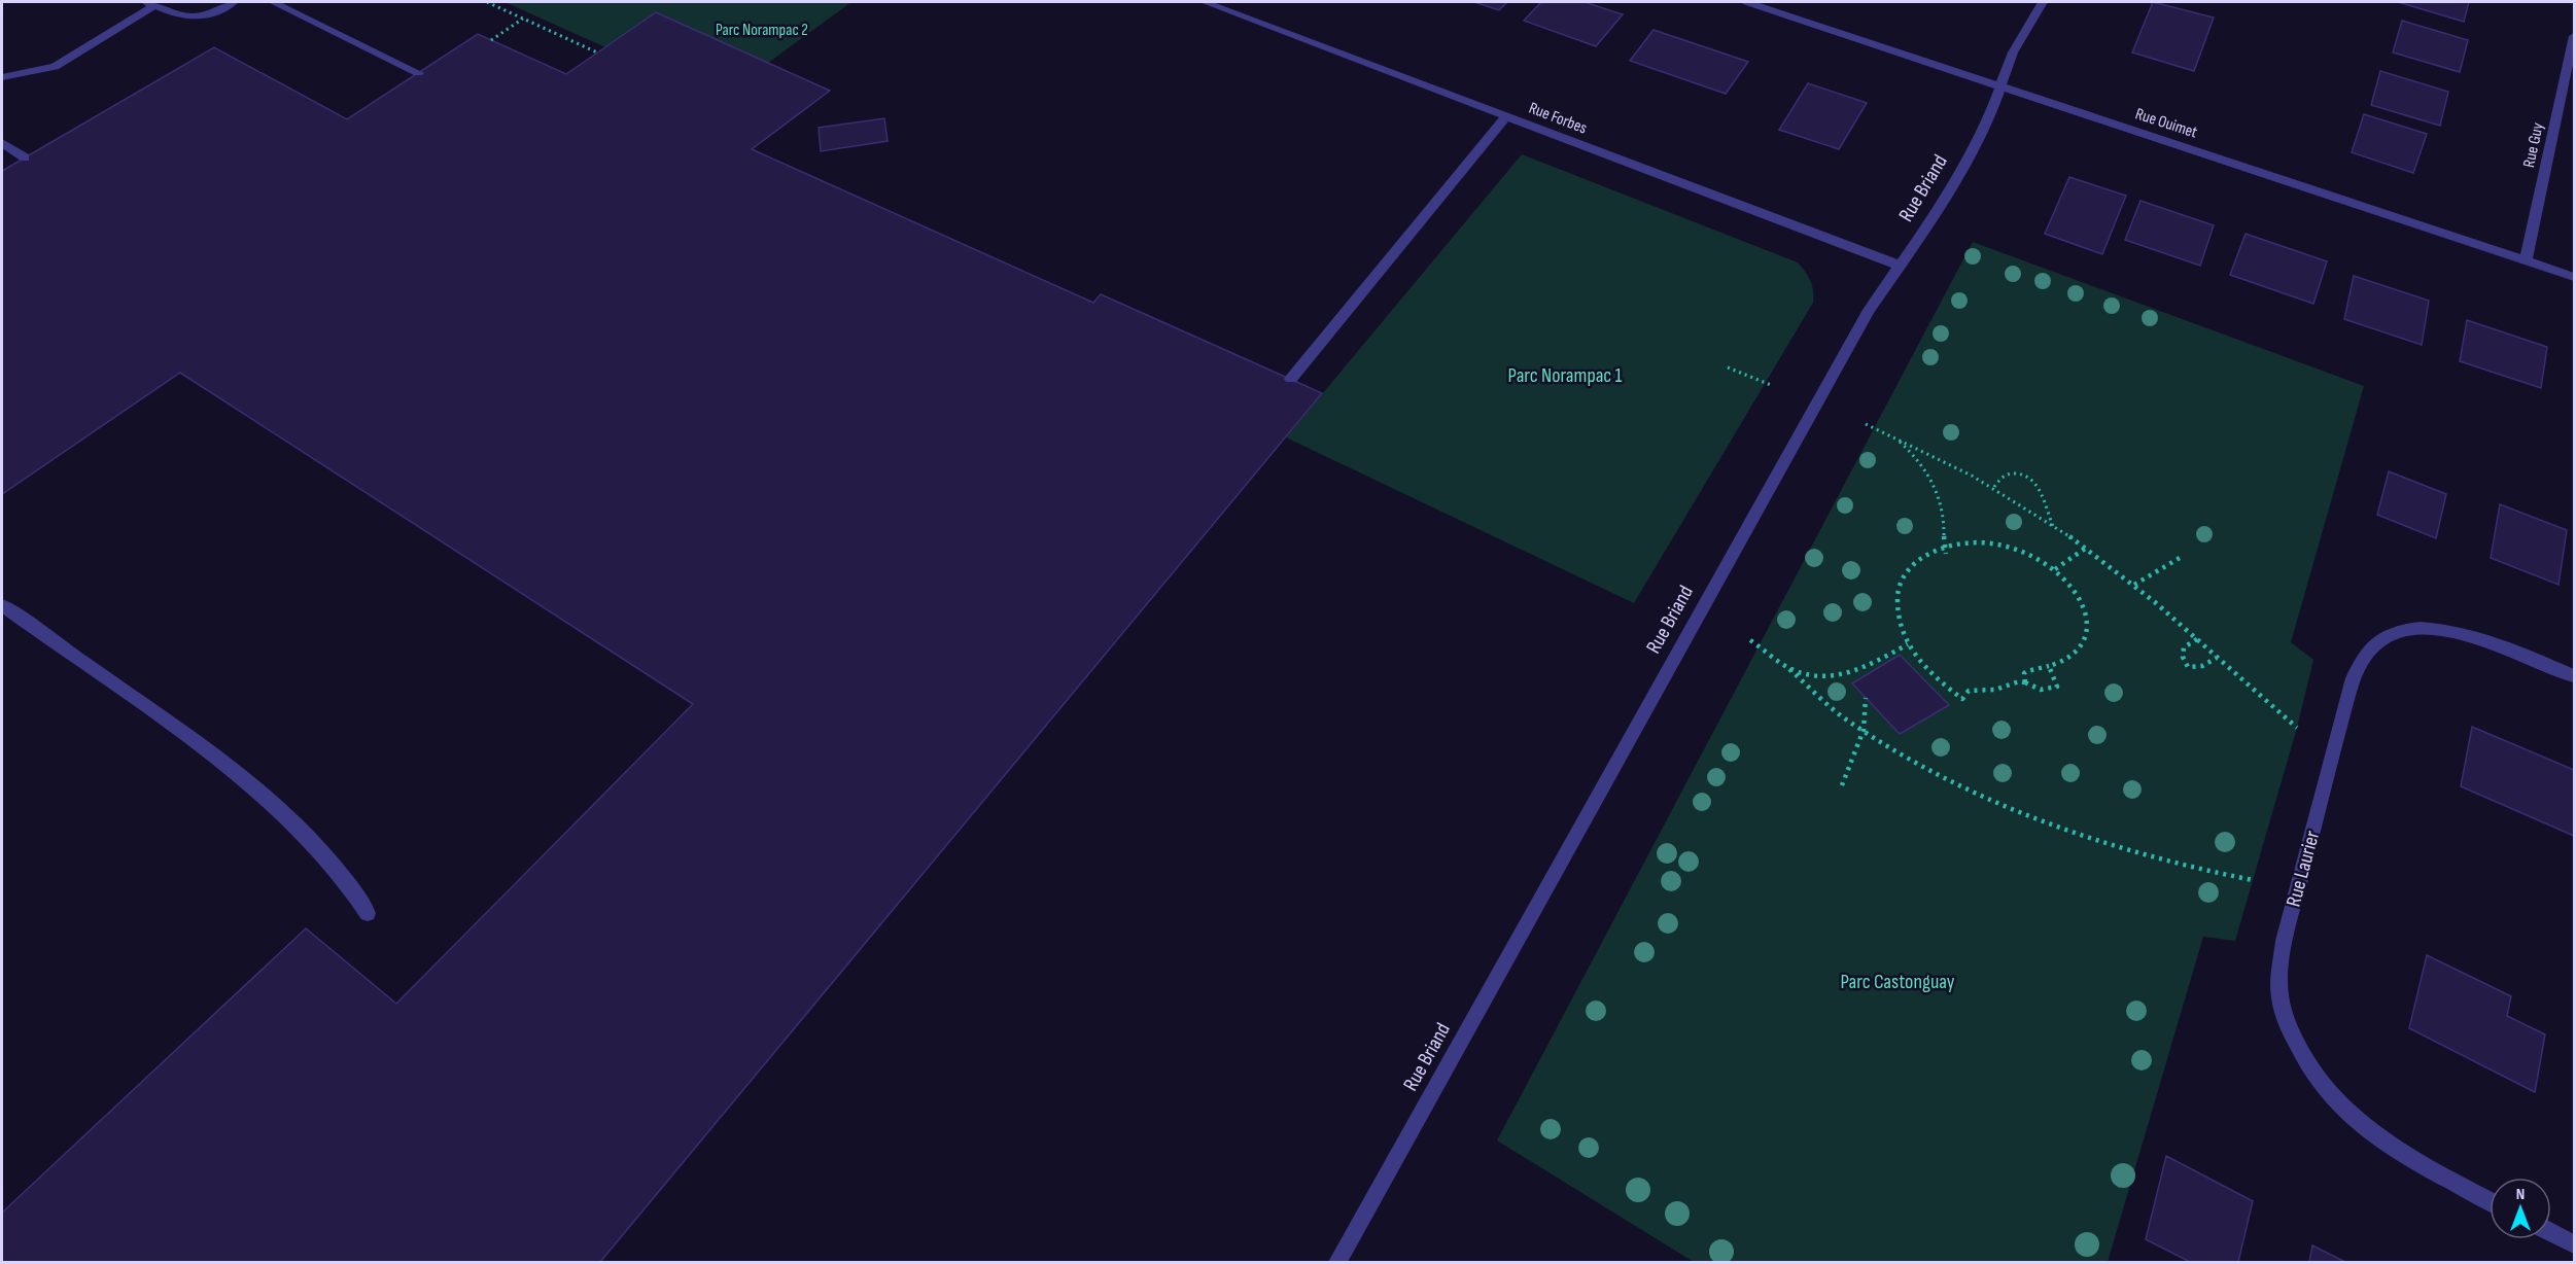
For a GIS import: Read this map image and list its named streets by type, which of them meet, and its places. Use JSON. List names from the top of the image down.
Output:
{
  "streets": {
    "street": [
      "Rue Forbes",
      "Rue Ouimet",
      "Rue Guy",
      "Rue Briand",
      "Rue Laurier"
    ]
  },
  "crossings": [
    ["Rue Forbes", "Rue Briand"],
    ["Rue Ouimet", "Rue Guy"],
    ["Rue Ouimet", "Rue Briand"]
  ],
  "parks": ["Parc Norampac 2", "Parc Norampac 1", "Parc Castonguay"],
  "north": "top"
}
